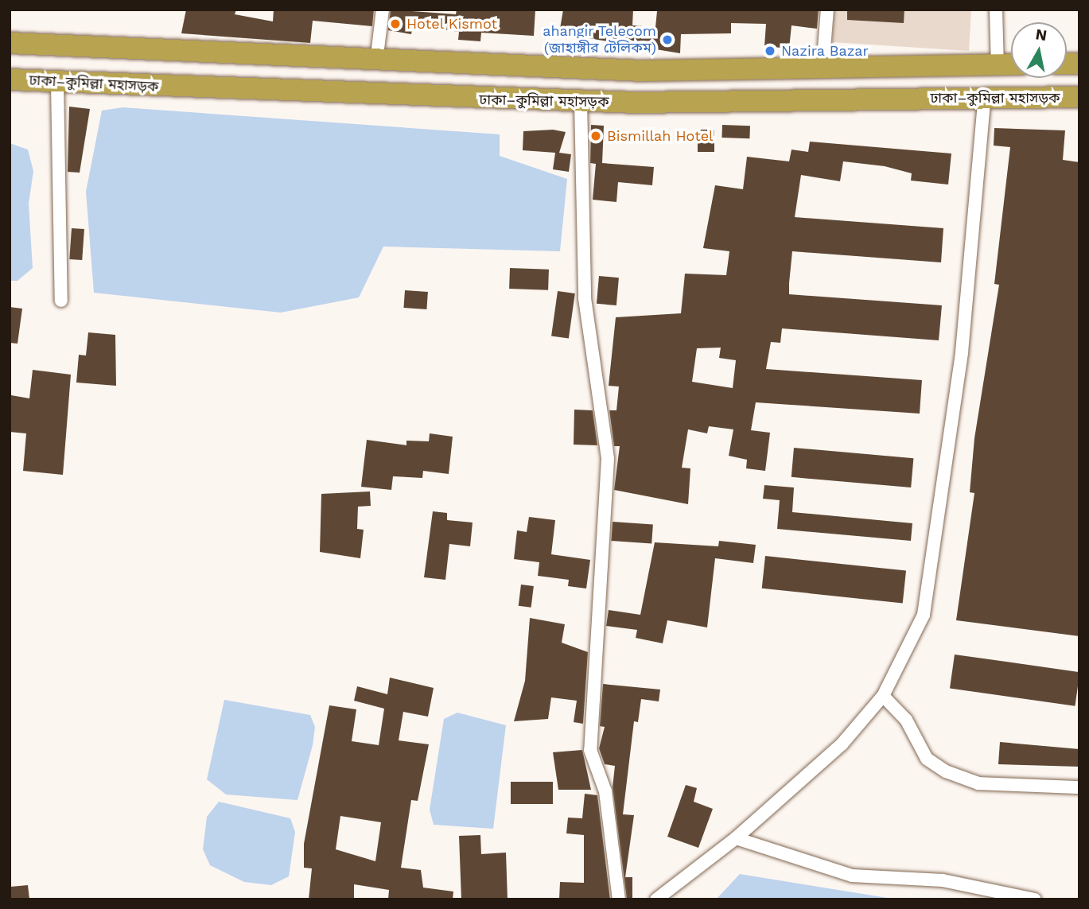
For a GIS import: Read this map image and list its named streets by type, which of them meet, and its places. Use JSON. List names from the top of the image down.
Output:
{
  "streets": {
    "highway": ["ঢাকা–কুমিল্লা মহাসড়ক"]
  },
  "places": [
    "Hotel Kismot",
    "ahangir Telecom (জাহাঙ্গীর টেলিকম)",
    "Nazira Bazar",
    "Bismillah Hotel"
  ],
  "north": "top"
}
